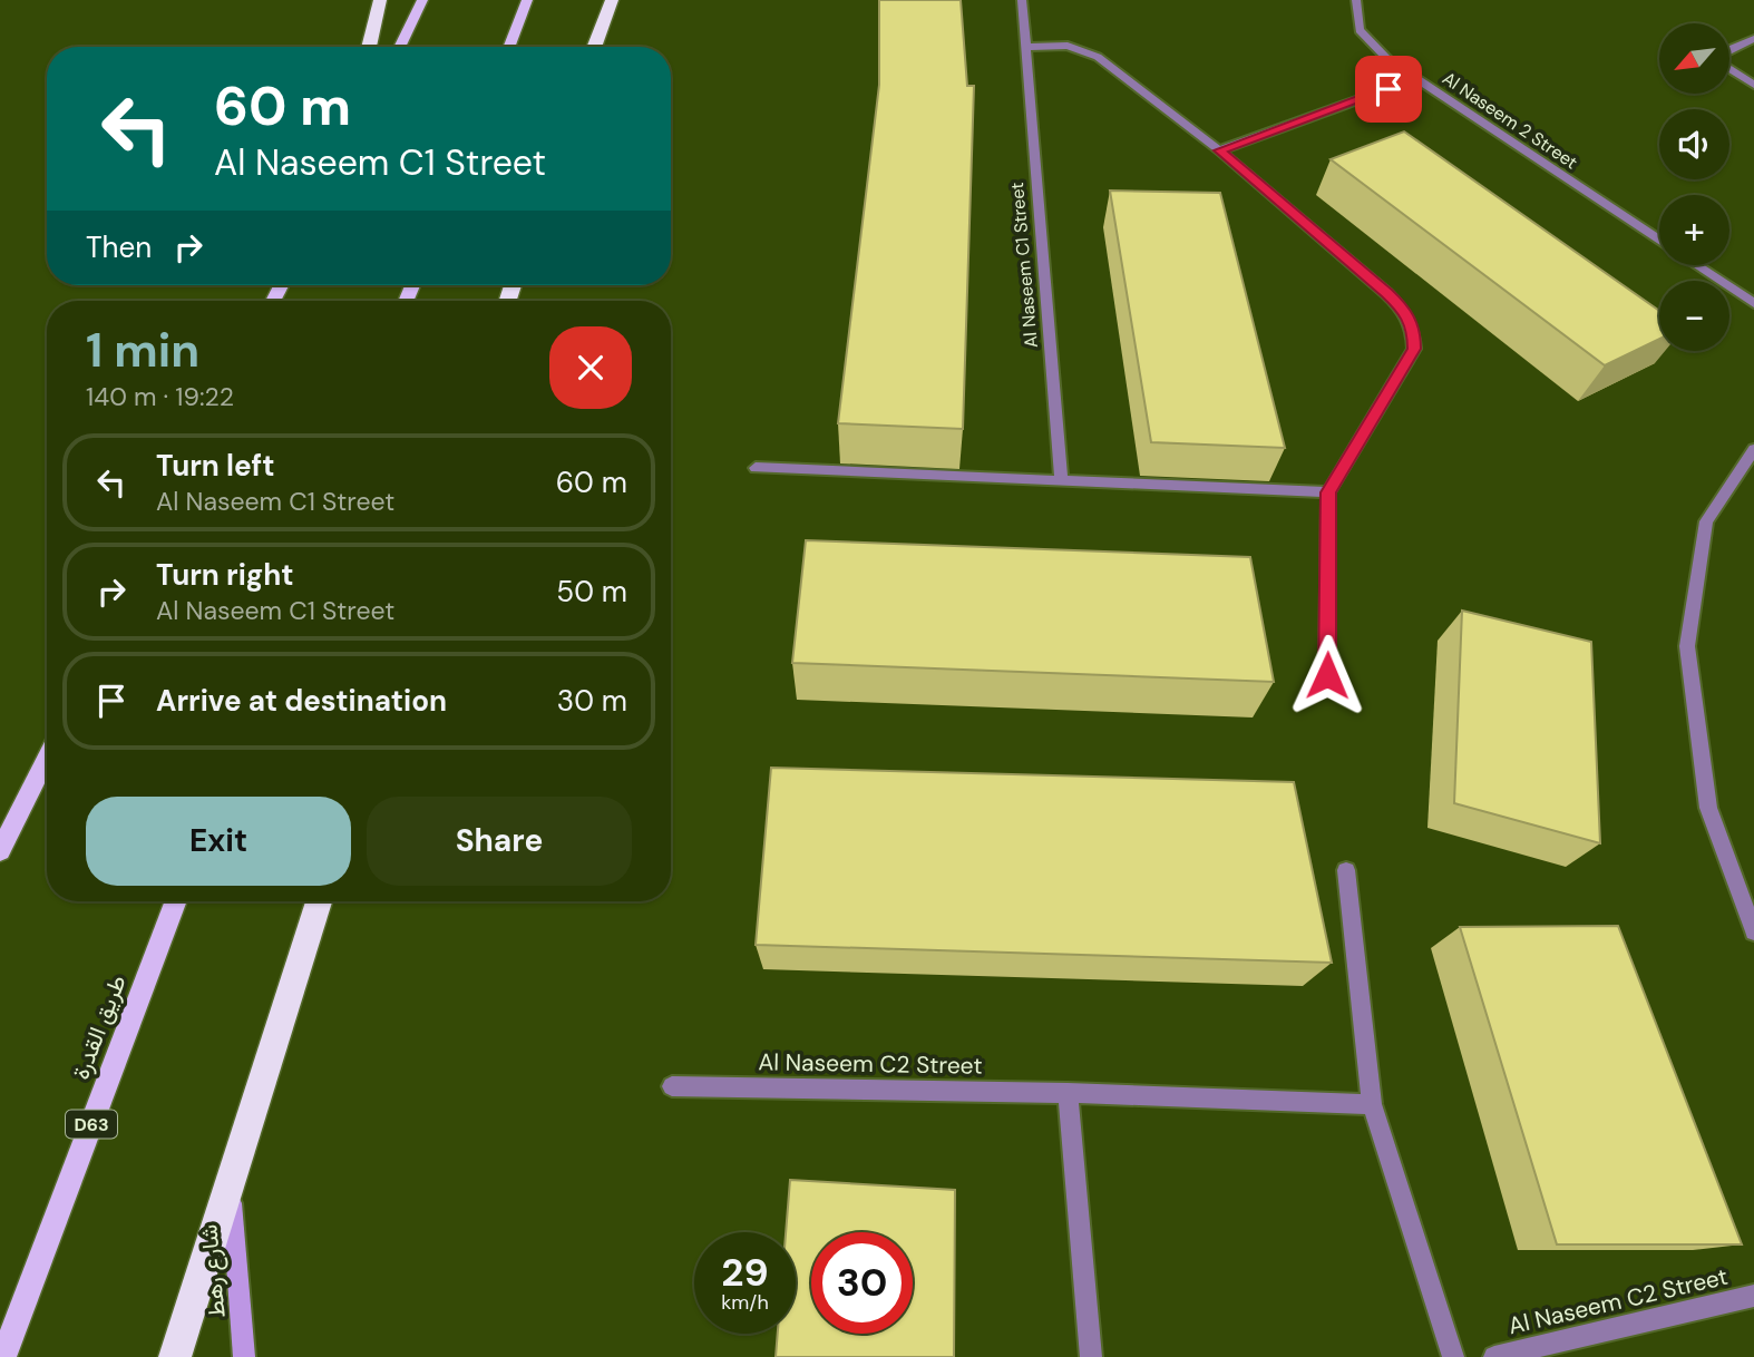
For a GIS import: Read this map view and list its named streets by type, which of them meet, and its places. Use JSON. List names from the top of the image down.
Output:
{
  "streets": {
    "main road": ["طريق القدرة", "D63"],
    "street": [
      "Al Naseem 2 Street",
      "Al Naseem C1 Street",
      "Al Naseem C2 Street",
      "شارع رهط"
    ]
  },
  "north": "bottom left",
  "page": {
    "map_buttons": ["+", "−"],
    "turn": ["60 m", "Al Naseem C1 Street"],
    "then": "Then",
    "heading": ["1 min", "140 m · 19:22"],
    "list": [
      {
        "name": "Turn left",
        "note": "Al Naseem C1 Street",
        "value": "60 m"
      },
      {
        "name": "Turn right",
        "note": "Al Naseem C1 Street",
        "value": "50 m"
      },
      {
        "name": "Arrive at destination",
        "value": "30 m"
      }
    ],
    "buttons": ["Exit", "Share"],
    "speed": "29 km/h",
    "limit": "30"
  }
}
